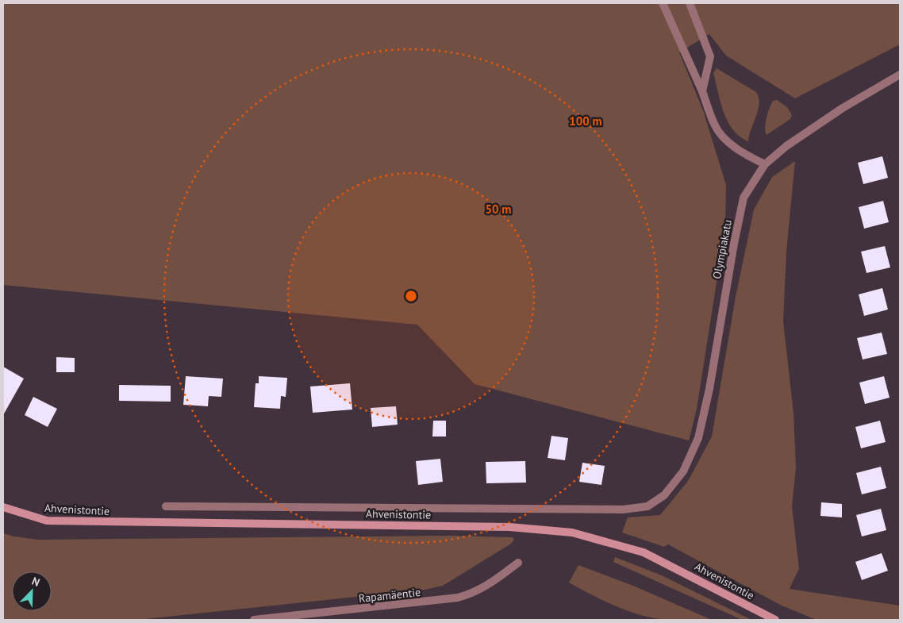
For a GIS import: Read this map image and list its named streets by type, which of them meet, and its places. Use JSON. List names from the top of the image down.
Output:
{
  "streets": {
    "main road": ["Ahvenistontie"],
    "street": ["Olympiakatu", "Rapamäentie"]
  },
  "north": "top right",
  "rings": ["100 m", "50 m"]
}
